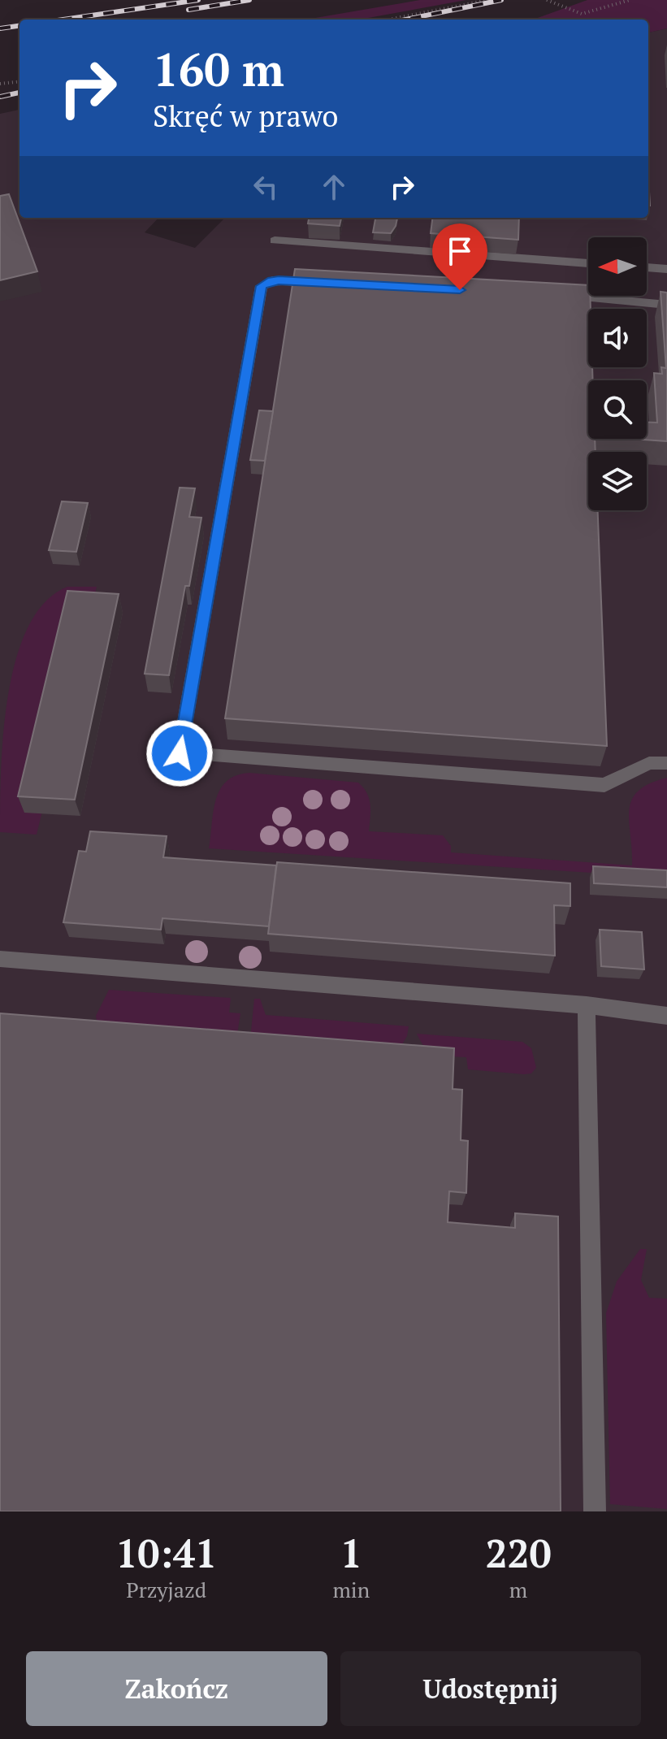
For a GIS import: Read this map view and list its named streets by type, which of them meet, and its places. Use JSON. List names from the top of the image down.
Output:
{
  "north": "left",
  "page": {
    "turn": ["160 m", "Skręć w prawo"],
    "eta": [
      "10:41",
      "Przyjazd",
      "1",
      "min",
      "220",
      "m"
    ],
    "buttons": ["Zakończ", "Udostępnij"]
  }
}
